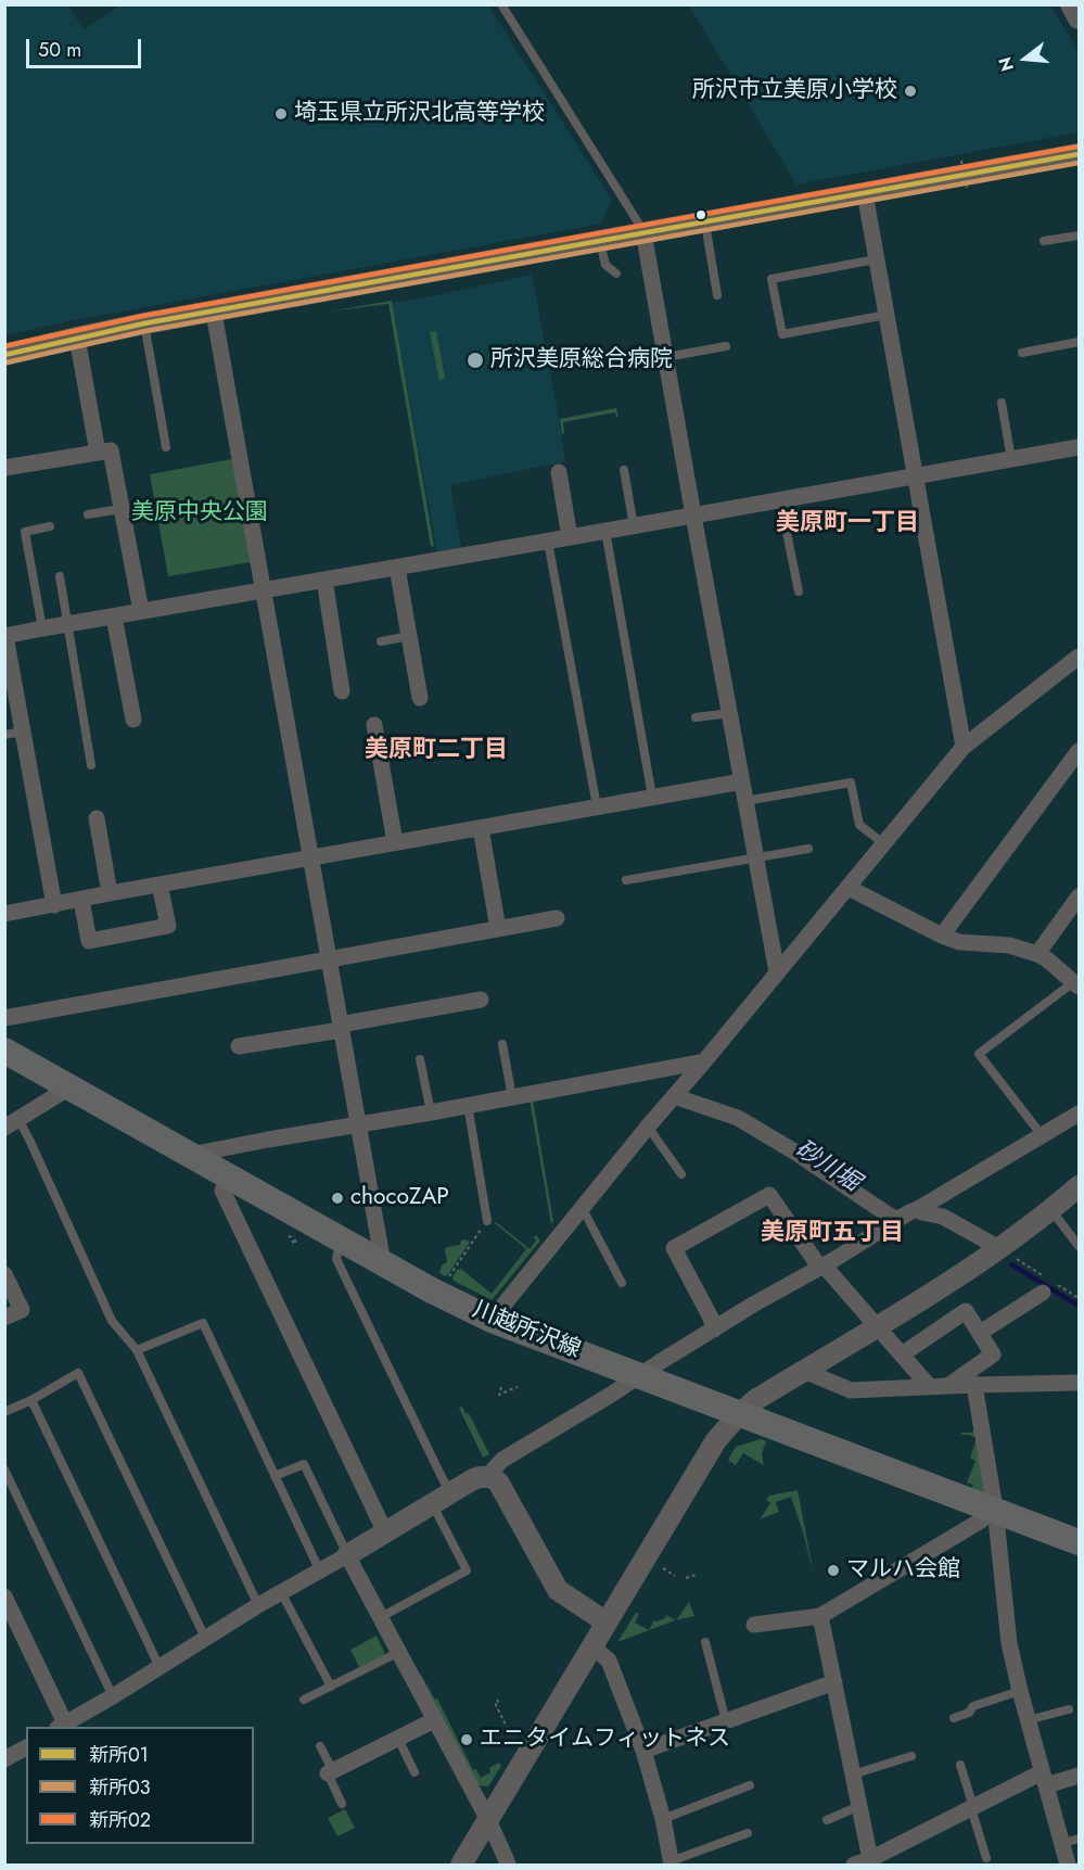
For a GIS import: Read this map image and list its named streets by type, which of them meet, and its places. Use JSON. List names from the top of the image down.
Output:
{
  "streets": {
    "main road": ["川越所沢線"]
  },
  "districts": ["美原町一丁目", "美原町二丁目", "美原町五丁目"],
  "water": ["砂川堀"],
  "parks": ["美原中央公園"],
  "places": [
    "所沢市立美原小学校",
    "埼玉県立所沢北高等学校",
    "所沢美原総合病院",
    "chocoZAP",
    "マルハ会館",
    "エニタイムフィットネス"
  ],
  "lines": ["transit line 新所02", "transit line 新所01", "transit line 新所03"],
  "legend": ["新所01", "新所03", "新所02"],
  "scale_bar": "50 m",
  "north": "left"
}
